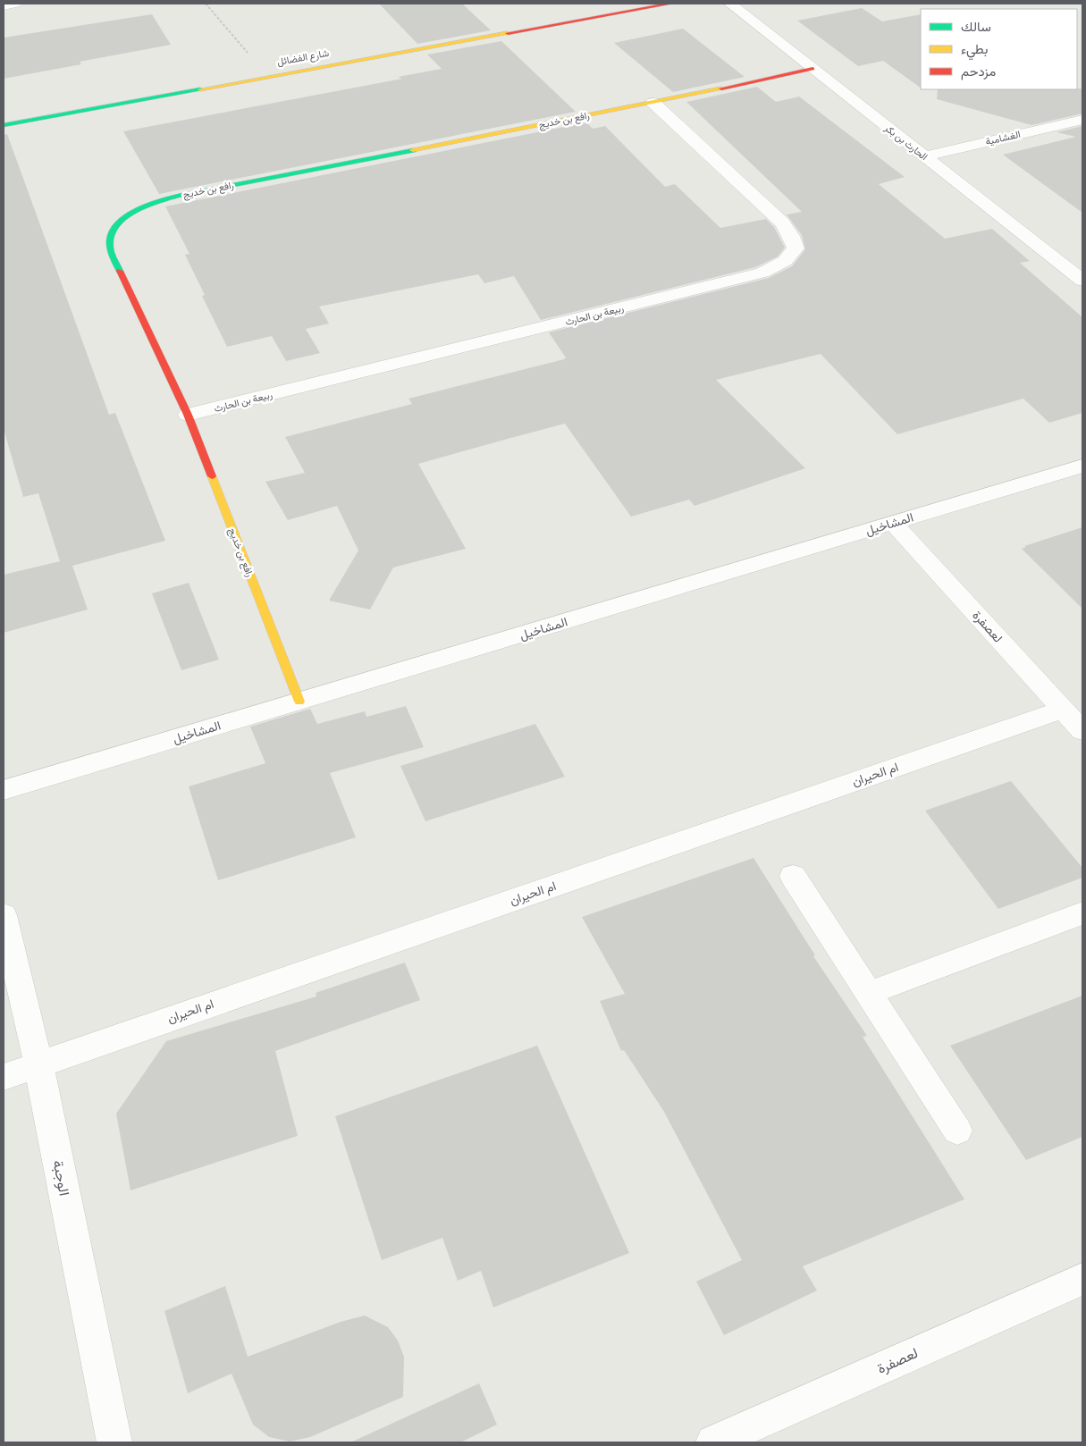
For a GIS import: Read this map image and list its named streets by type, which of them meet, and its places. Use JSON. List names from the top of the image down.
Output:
{
  "streets": {
    "street": [
      "رافع بن خديج",
      "الغشامية",
      "الحارث بن بكر",
      "ربيعة بن الحارث",
      "المشاخيل",
      "لعصفرة",
      "ام الحيران",
      "الوجبة"
    ]
  },
  "crossings": [
    ["رافع بن خديج", "الحارث بن بكر"],
    ["رافع بن خديج", "ربيعة بن الحارث"],
    ["رافع بن خديج", "المشاخيل"],
    ["الغشامية", "الحارث بن بكر"],
    ["المشاخيل", "لعصفرة"],
    ["لعصفرة", "ام الحيران"],
    ["ام الحيران", "الوجبة"]
  ],
  "legend": ["سالك", "بطيء", "مزدحم"]
}
